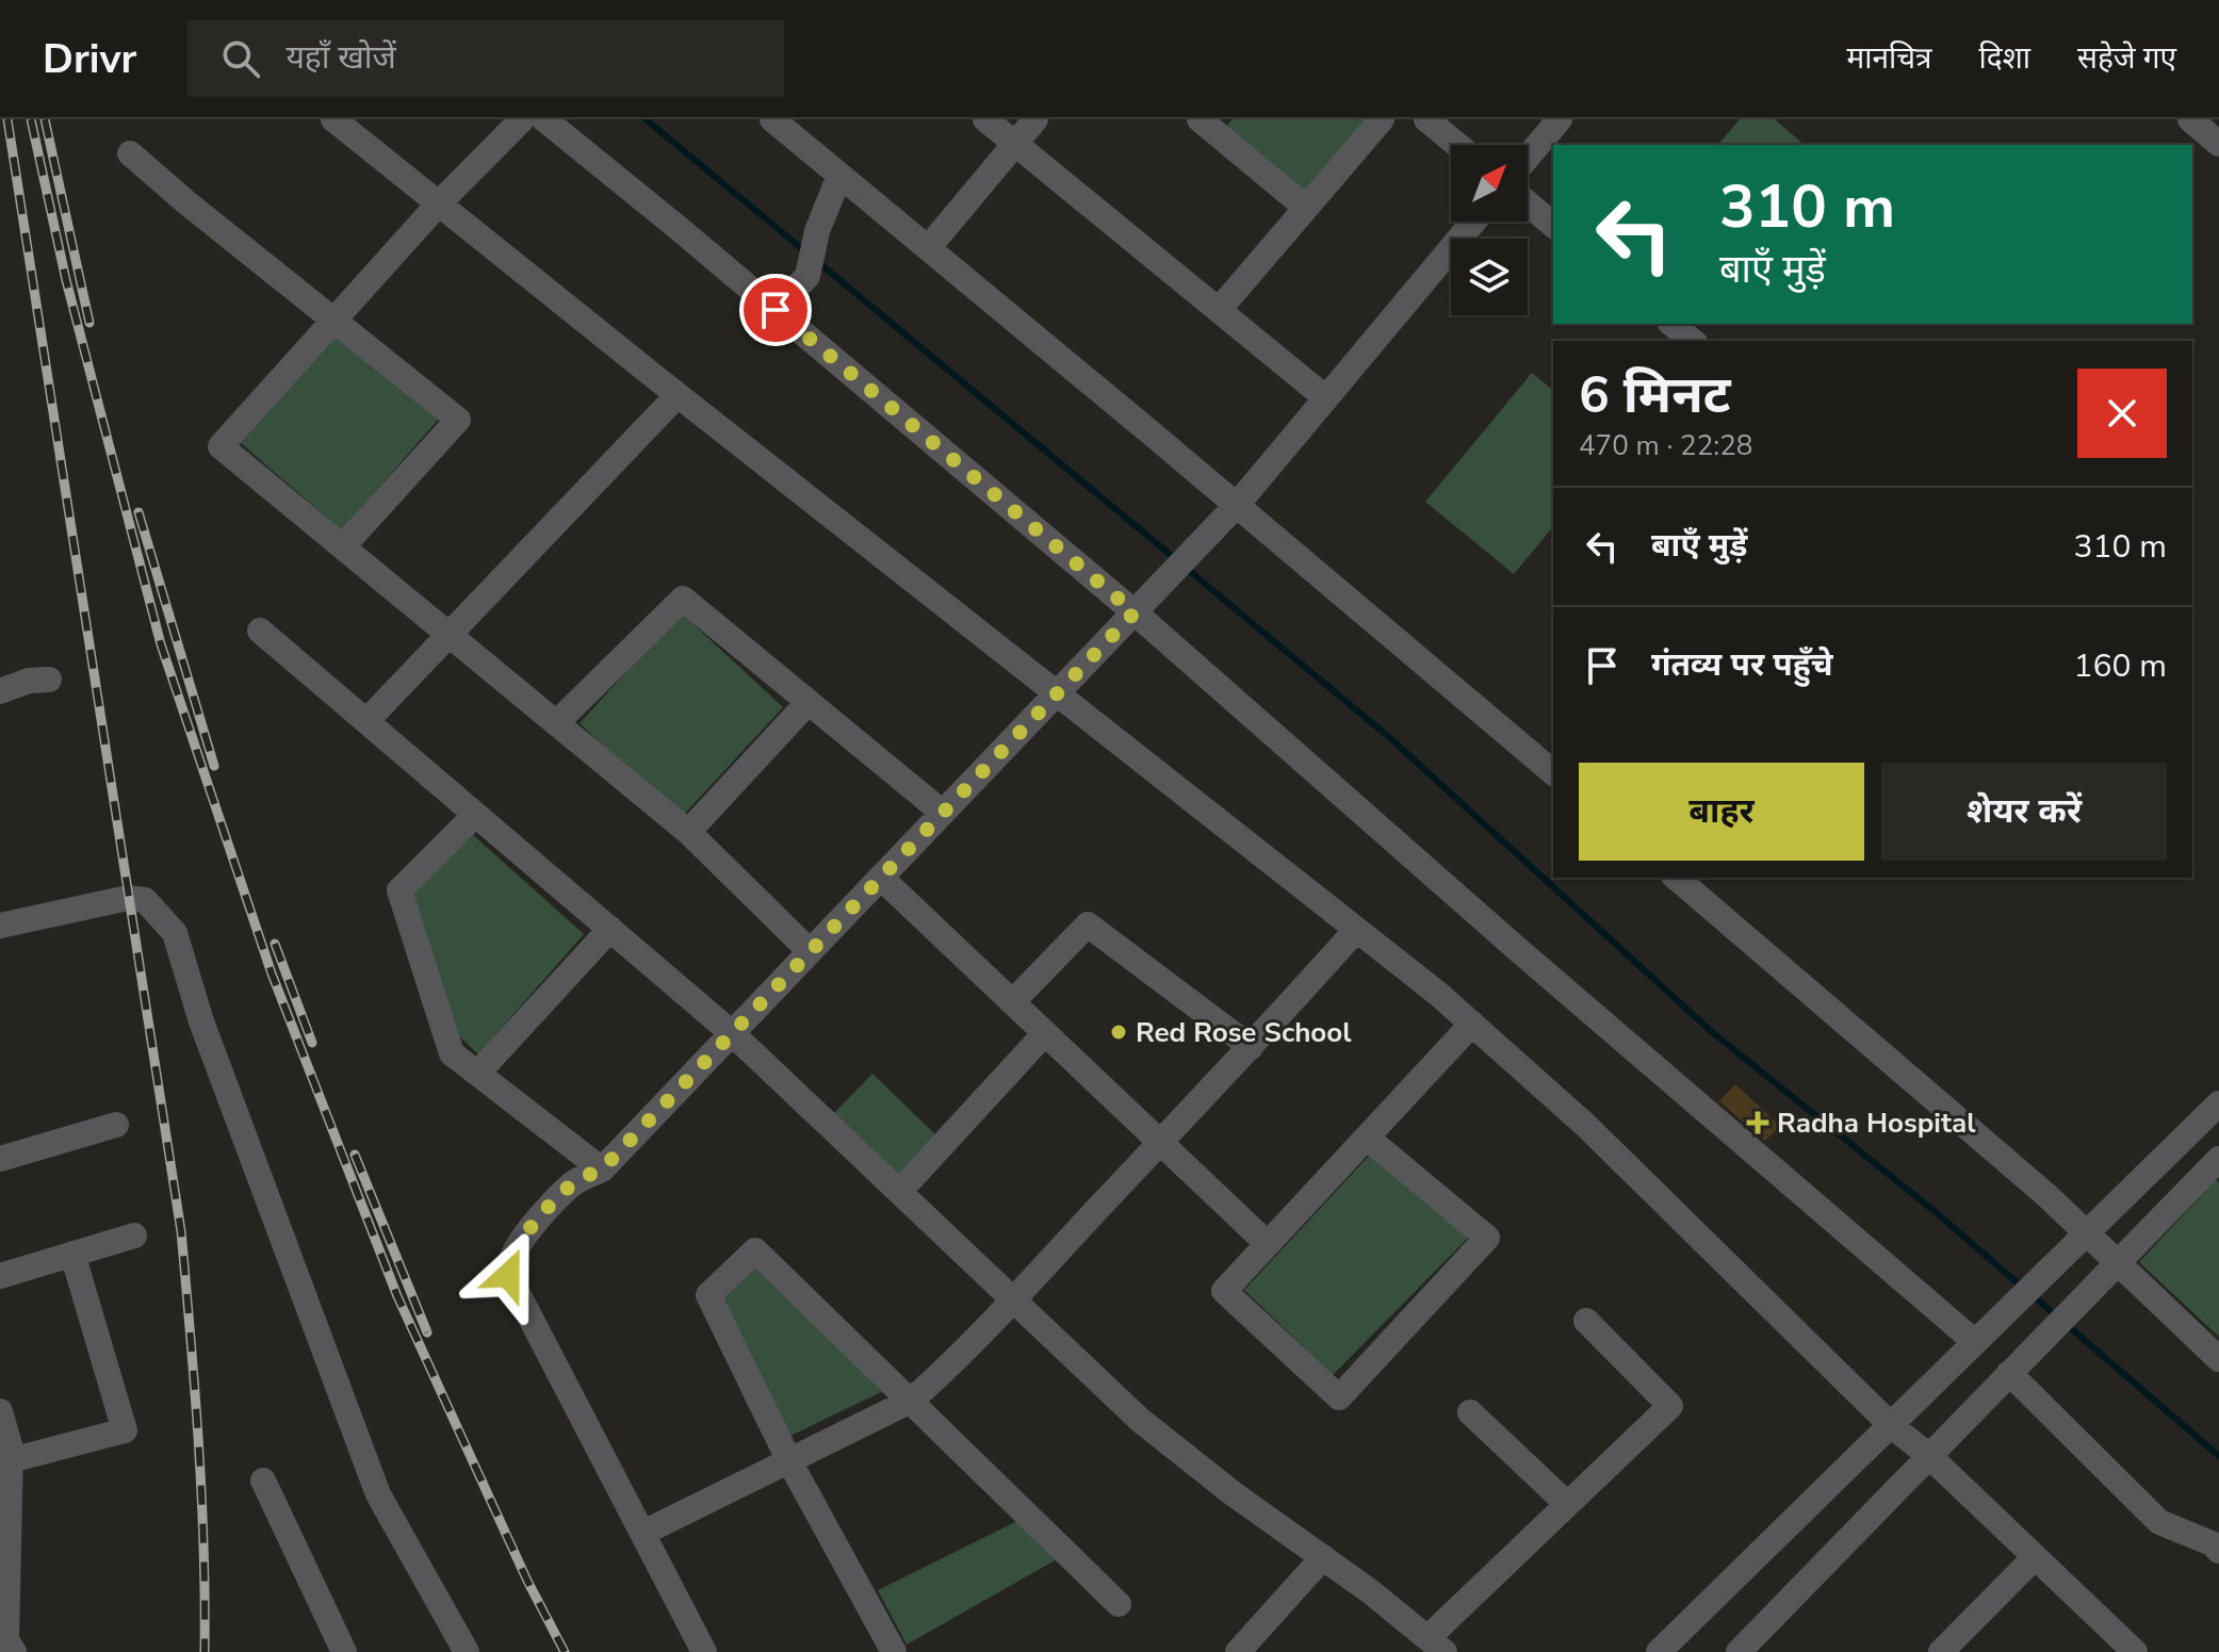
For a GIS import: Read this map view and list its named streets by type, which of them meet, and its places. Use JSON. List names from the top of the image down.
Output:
{
  "places": {
    "other": ["Red Rose School"],
    "health": ["Radha Hospital"]
  },
  "north": "top right",
  "page": {
    "header": "Drivr",
    "search": "यहाँ खोजें",
    "nav": ["मानचित्र", "दिशा", "सहेजे गए"],
    "turn": ["310 m", "बाएँ मुड़ें"],
    "heading": ["6 मिनट", "470 m · 22:28"],
    "list": [
      {
        "name": "बाएँ मुड़ें",
        "value": "310 m"
      },
      {
        "name": "गंतव्य पर पहुँचे",
        "value": "160 m"
      }
    ],
    "buttons": ["बाहर", "शेयर करें"]
  }
}
